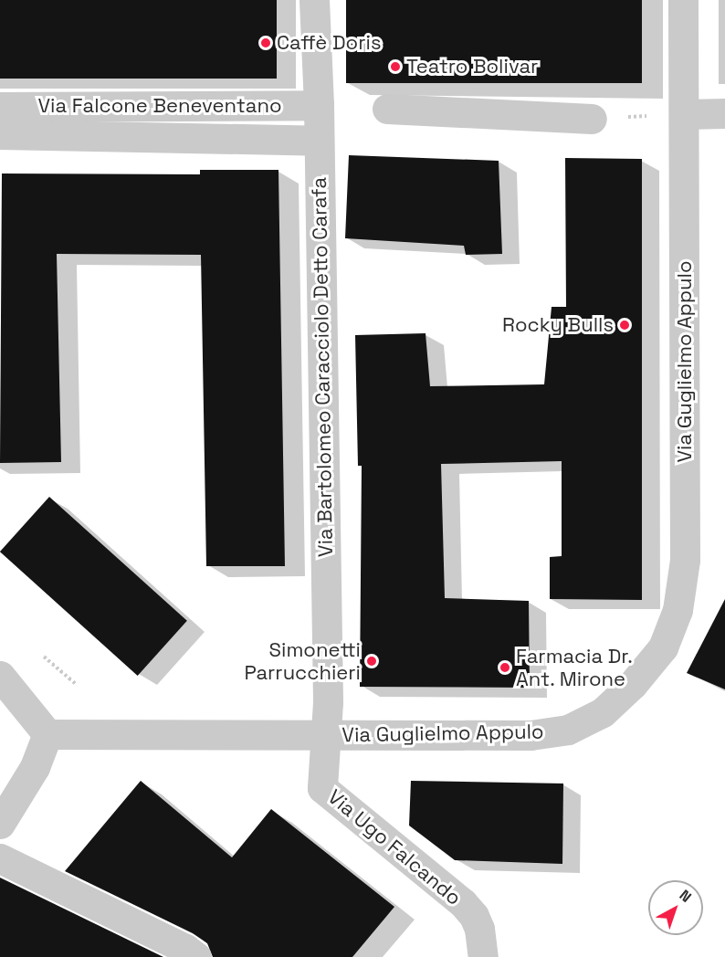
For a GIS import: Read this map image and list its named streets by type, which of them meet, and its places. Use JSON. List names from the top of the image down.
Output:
{
  "streets": {
    "street": [
      "Via Falcone Beneventano",
      "Via Guglielmo Appulo",
      "Via Bartolomeo Caracciolo Detto Carafa",
      "Via Ugo Falcando"
    ]
  },
  "crossings": [
    ["Via Falcone Beneventano", "Via Bartolomeo Caracciolo Detto Carafa"],
    ["Via Guglielmo Appulo", "Via Bartolomeo Caracciolo Detto Carafa"],
    ["Via Guglielmo Appulo", "Via Ugo Falcando"],
    ["Via Bartolomeo Caracciolo Detto Carafa", "Via Ugo Falcando"]
  ],
  "places": [
    "Caffè Doris",
    "Teatro Bolivar",
    "Rocky Bulls",
    "Simonetti Parrucchieri",
    "Farmacia Dr. Ant. Mirone"
  ],
  "north": "top right"
}
